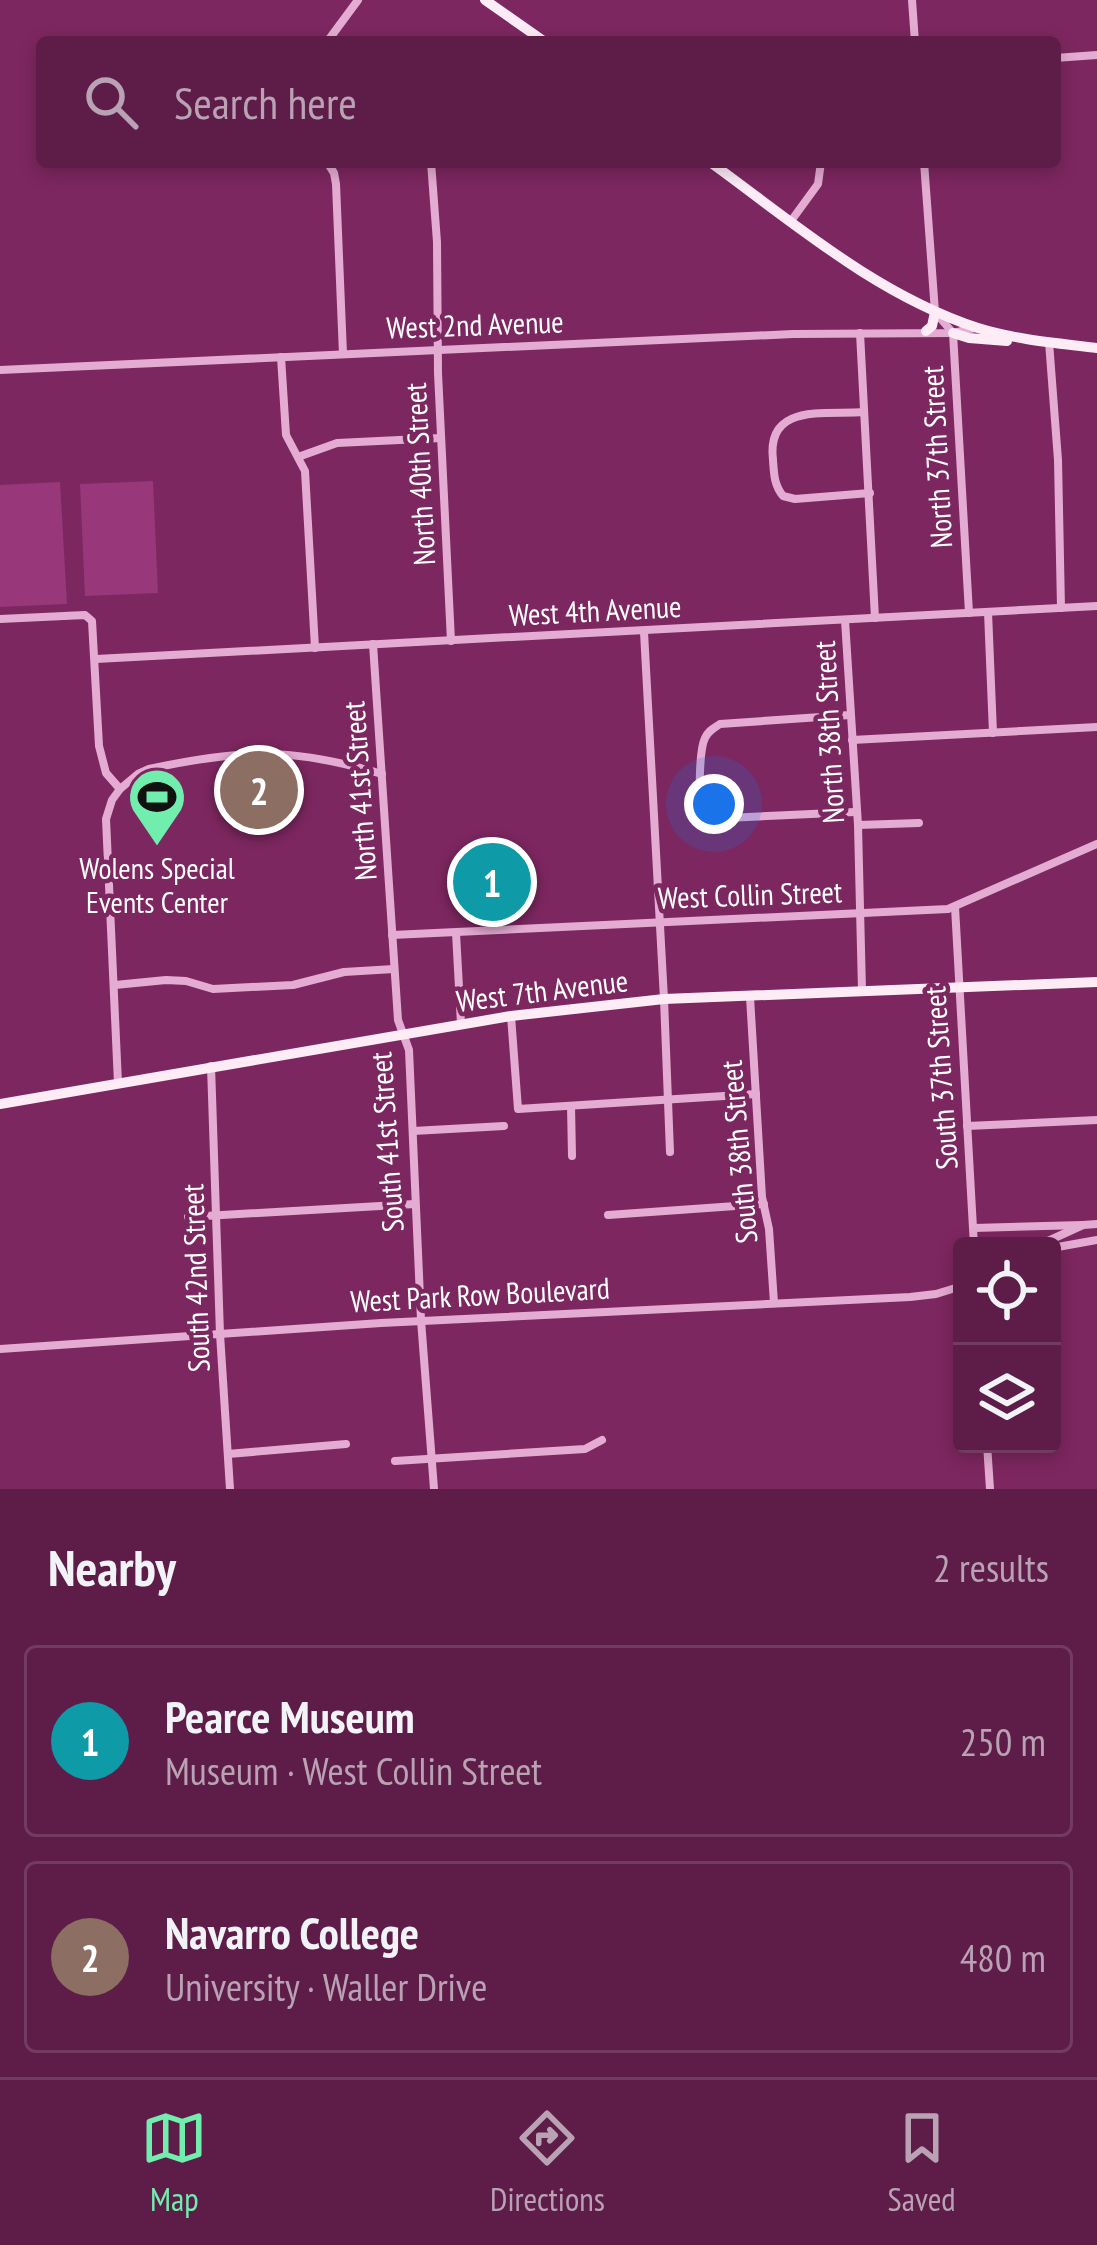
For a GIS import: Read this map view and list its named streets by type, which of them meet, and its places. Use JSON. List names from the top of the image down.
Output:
{
  "streets": {
    "main road": ["West 7th Avenue"],
    "street": [
      "West 2nd Avenue",
      "North 37th Street",
      "North 40th Street",
      "West 4th Avenue",
      "North 38th Street",
      "North 41st Street",
      "West Collin Street",
      "South 37th Street",
      "South 41st Street",
      "South 38th Street",
      "South 42nd Street",
      "West Park Row Boulevard"
    ]
  },
  "crossings": [
    ["West 2nd Avenue", "North 37th Street"],
    ["West 2nd Avenue", "North 40th Street"],
    ["West 2nd Avenue", "North 38th Street"],
    ["North 37th Street", "West 4th Avenue"],
    ["North 40th Street", "West 4th Avenue"],
    ["West 4th Avenue", "North 38th Street"],
    ["West 4th Avenue", "North 41st Street"],
    ["North 38th Street", "West Collin Street"],
    ["North 41st Street", "West Collin Street"],
    ["North 41st Street", "South 41st Street"],
    ["West Collin Street", "South 37th Street"],
    ["West Collin Street", "South 41st Street"],
    ["West 7th Avenue", "South 37th Street"],
    ["West 7th Avenue", "South 41st Street"],
    ["West 7th Avenue", "South 38th Street"],
    ["West 7th Avenue", "South 42nd Street"],
    ["South 41st Street", "West Park Row Boulevard"],
    ["South 38th Street", "West Park Row Boulevard"],
    ["South 42nd Street", "West Park Row Boulevard"]
  ],
  "places": {
    "sports": ["Wolens Special Events Center"]
  },
  "page": {
    "search": "Search here",
    "pins": ["2", "1"],
    "heading": ["Nearby", "2 results"],
    "list": [
      {
        "mark": "1",
        "name": "Pearce Museum",
        "note": "Museum · West Collin Street",
        "value": "250 m"
      },
      {
        "mark": "2",
        "name": "Navarro College",
        "note": "University · Waller Drive",
        "value": "480 m"
      }
    ],
    "nav": ["Map", "Directions", "Saved"]
  }
}
